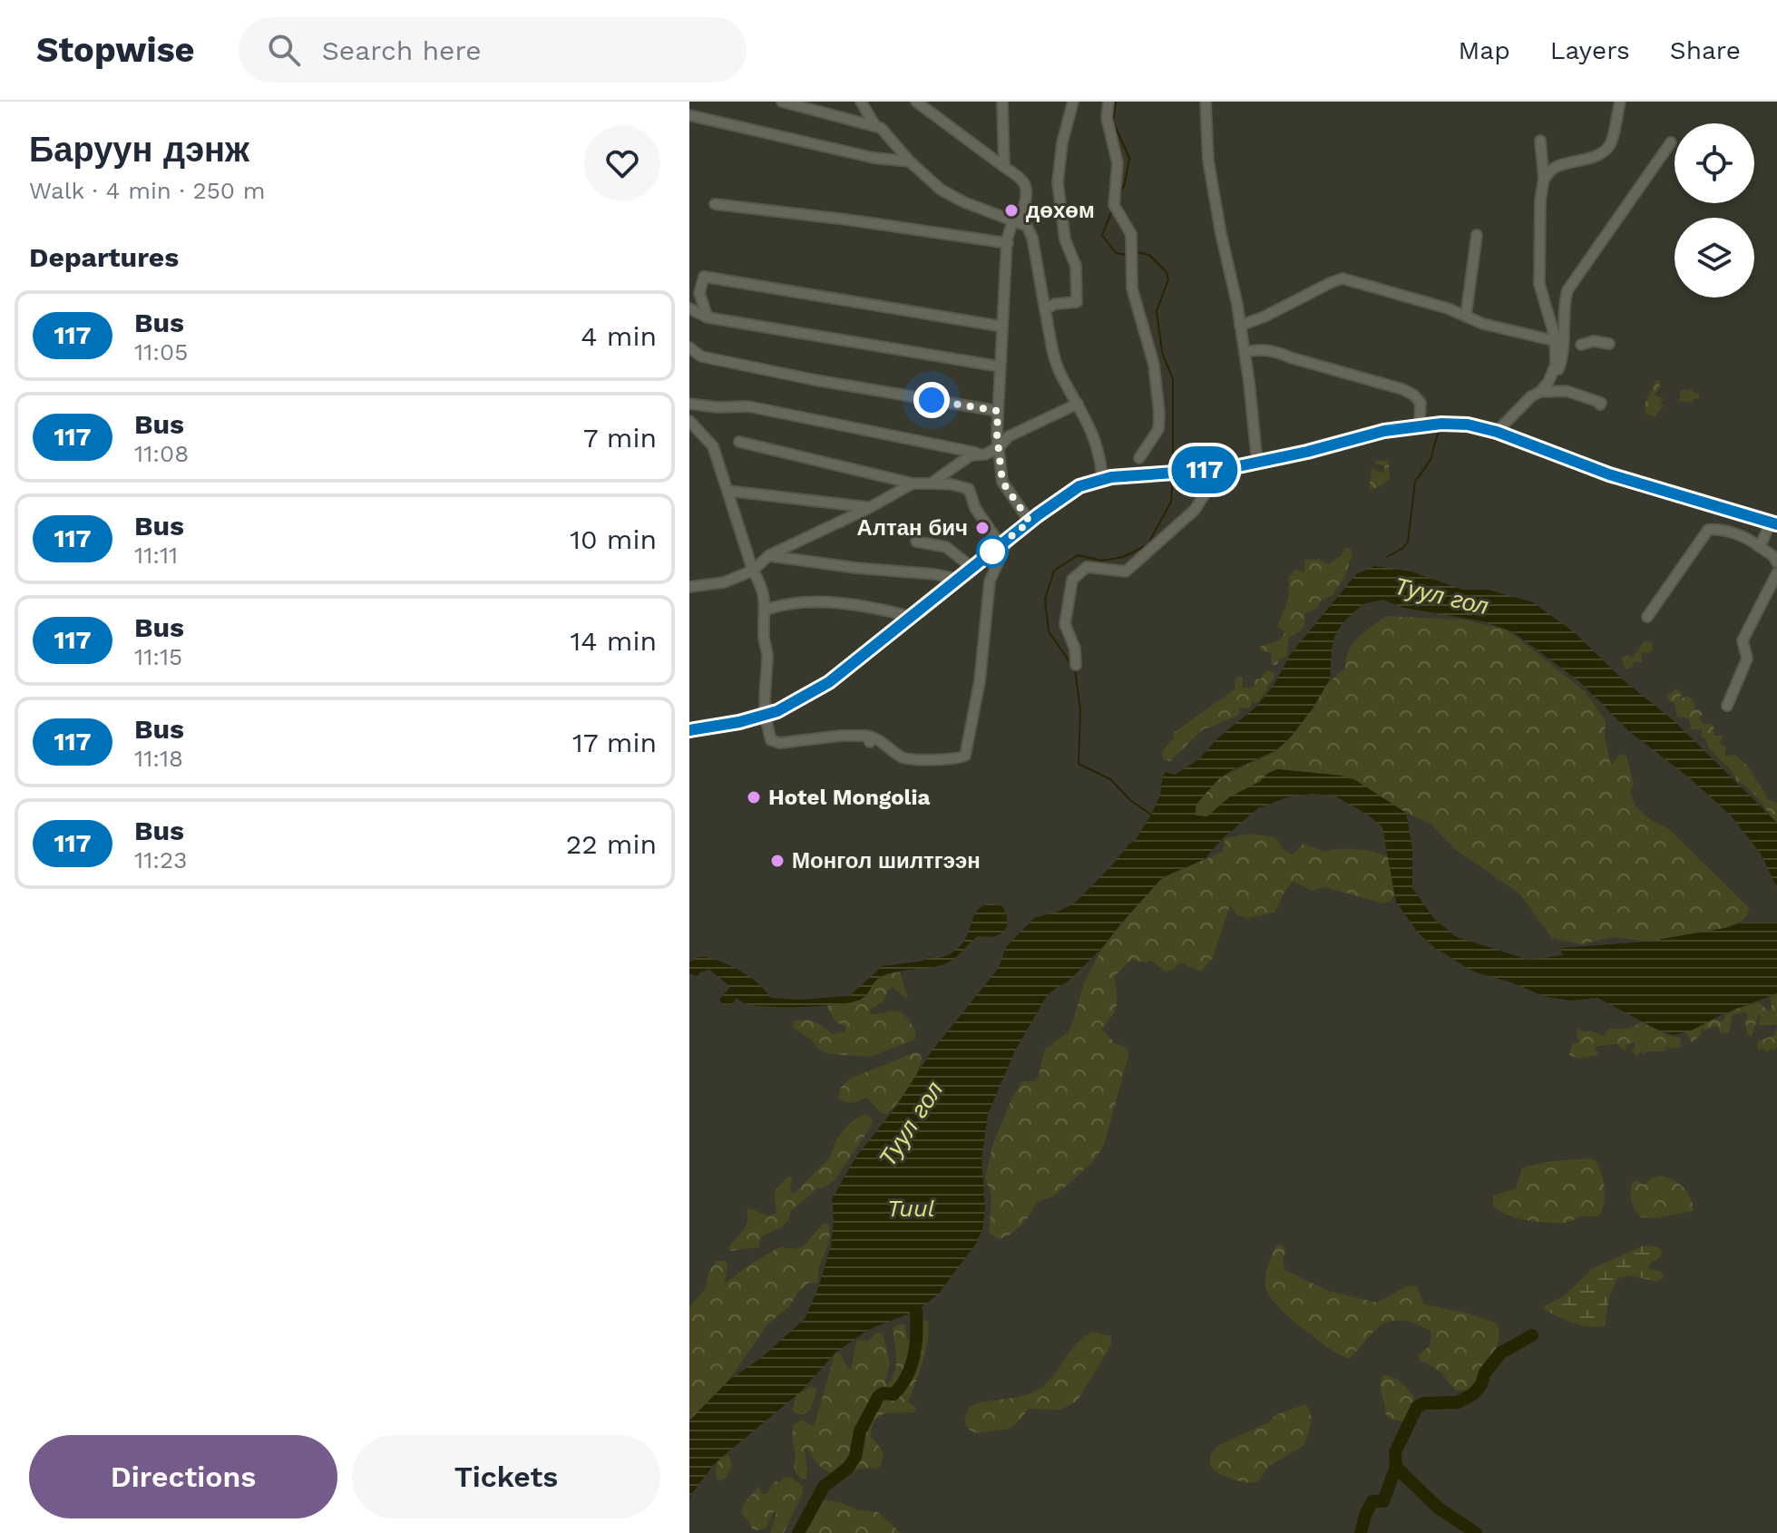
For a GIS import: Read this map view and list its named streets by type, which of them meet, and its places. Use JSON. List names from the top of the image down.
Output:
{
  "water": ["Туул гол", "Tuul"],
  "places": [
    "дөхөм",
    "Алтан бич",
    "Hotel Mongolia",
    "Монгол шилтгээн"
  ],
  "lines": ["bus line 117"],
  "page": {
    "header": "Stopwise",
    "search": "Search here",
    "nav": ["Map", "Layers", "Share"],
    "heading": [
      ["Баруун дэнж", "Walk · 4 min · 250 m"],
      "Departures"
    ],
    "on_map": "117",
    "list": [
      {
        "mark": "117",
        "name": "Bus",
        "note": "11:05",
        "value": "4 min"
      },
      {
        "mark": "117",
        "name": "Bus",
        "note": "11:08",
        "value": "7 min"
      },
      {
        "mark": "117",
        "name": "Bus",
        "note": "11:11",
        "value": "10 min"
      },
      {
        "mark": "117",
        "name": "Bus",
        "note": "11:15",
        "value": "14 min"
      },
      {
        "mark": "117",
        "name": "Bus",
        "note": "11:18",
        "value": "17 min"
      },
      {
        "mark": "117",
        "name": "Bus",
        "note": "11:23",
        "value": "22 min"
      }
    ],
    "buttons": ["Directions", "Tickets"]
  }
}
